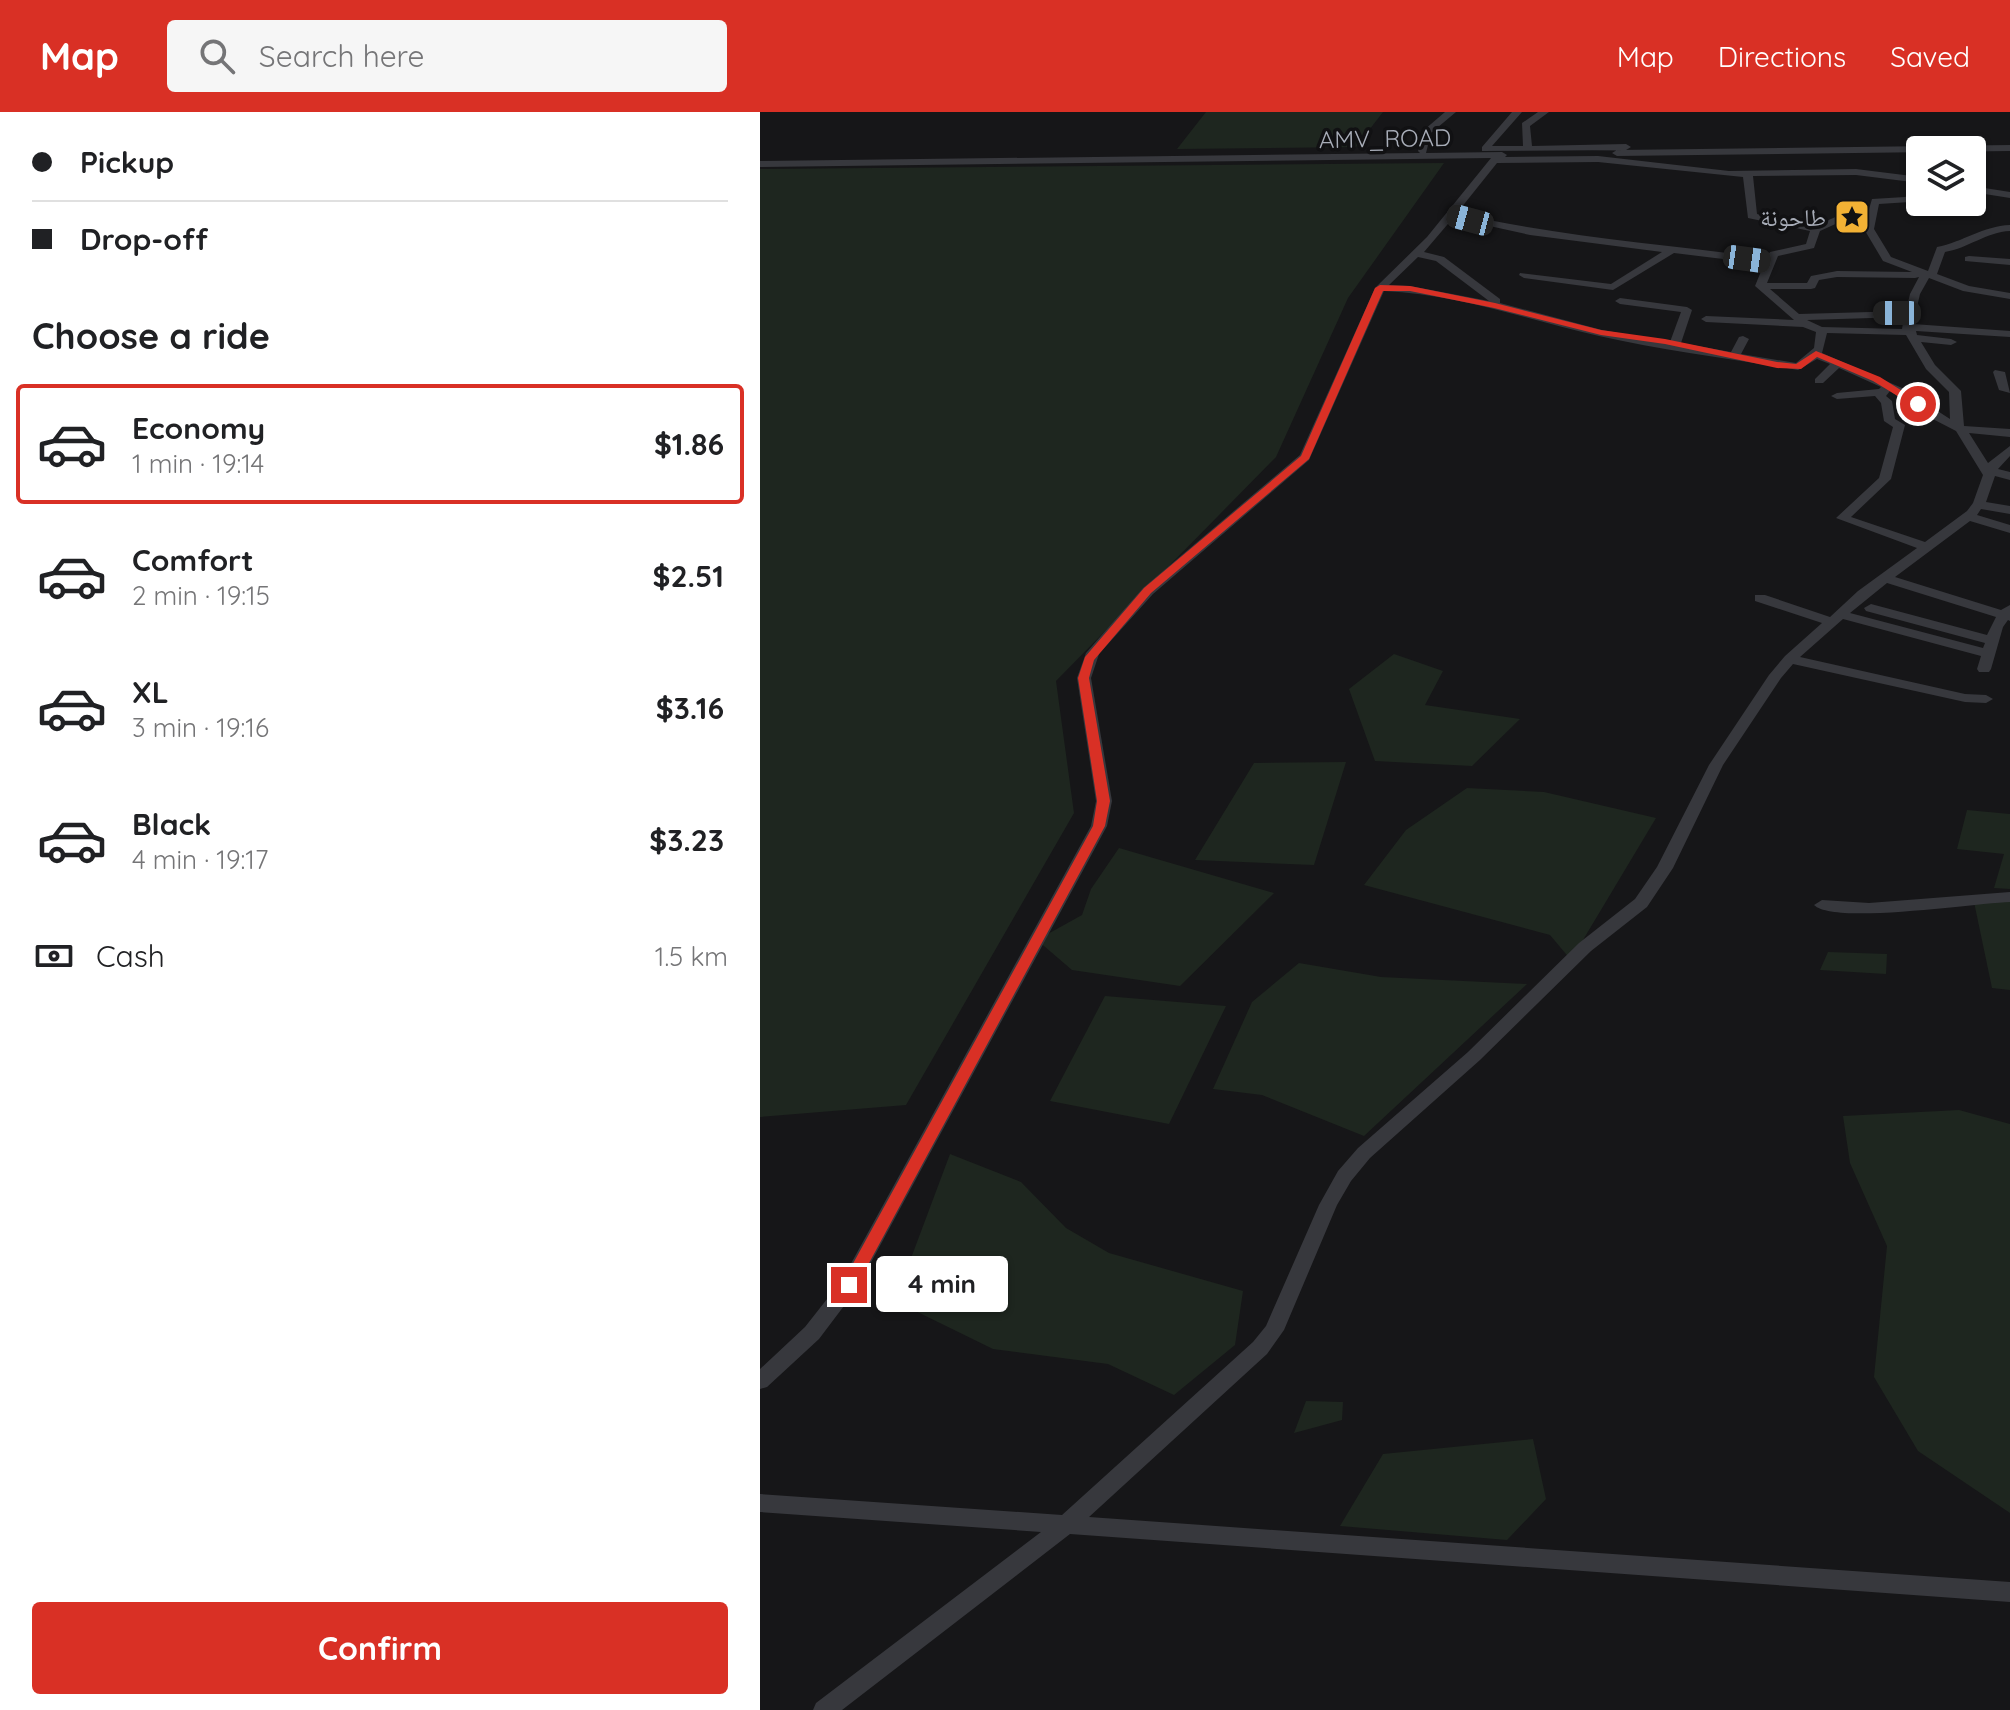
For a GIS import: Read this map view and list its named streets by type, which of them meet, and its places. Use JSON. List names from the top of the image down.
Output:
{
  "streets": {
    "street": ["AMV_ROAD"]
  },
  "places": {
    "place": ["طاحونة"]
  },
  "page": {
    "header": "Map",
    "search": "Search here",
    "nav": ["Map", "Directions", "Saved"],
    "banner": ["Pickup", "Drop-off"],
    "heading": "Choose a ride",
    "list": [
      {
        "name": "Economy",
        "note": "1 min · 19:14",
        "value": "$1.86"
      },
      {
        "name": "Comfort",
        "note": "2 min · 19:15",
        "value": "$2.51"
      },
      {
        "name": "XL",
        "note": "3 min · 19:16",
        "value": "$3.16"
      },
      {
        "name": "Black",
        "note": "4 min · 19:17",
        "value": "$3.23"
      }
    ],
    "pay": ["Cash", "1.5 km"],
    "bubble": "4 min",
    "buttons": "Confirm"
  }
}
